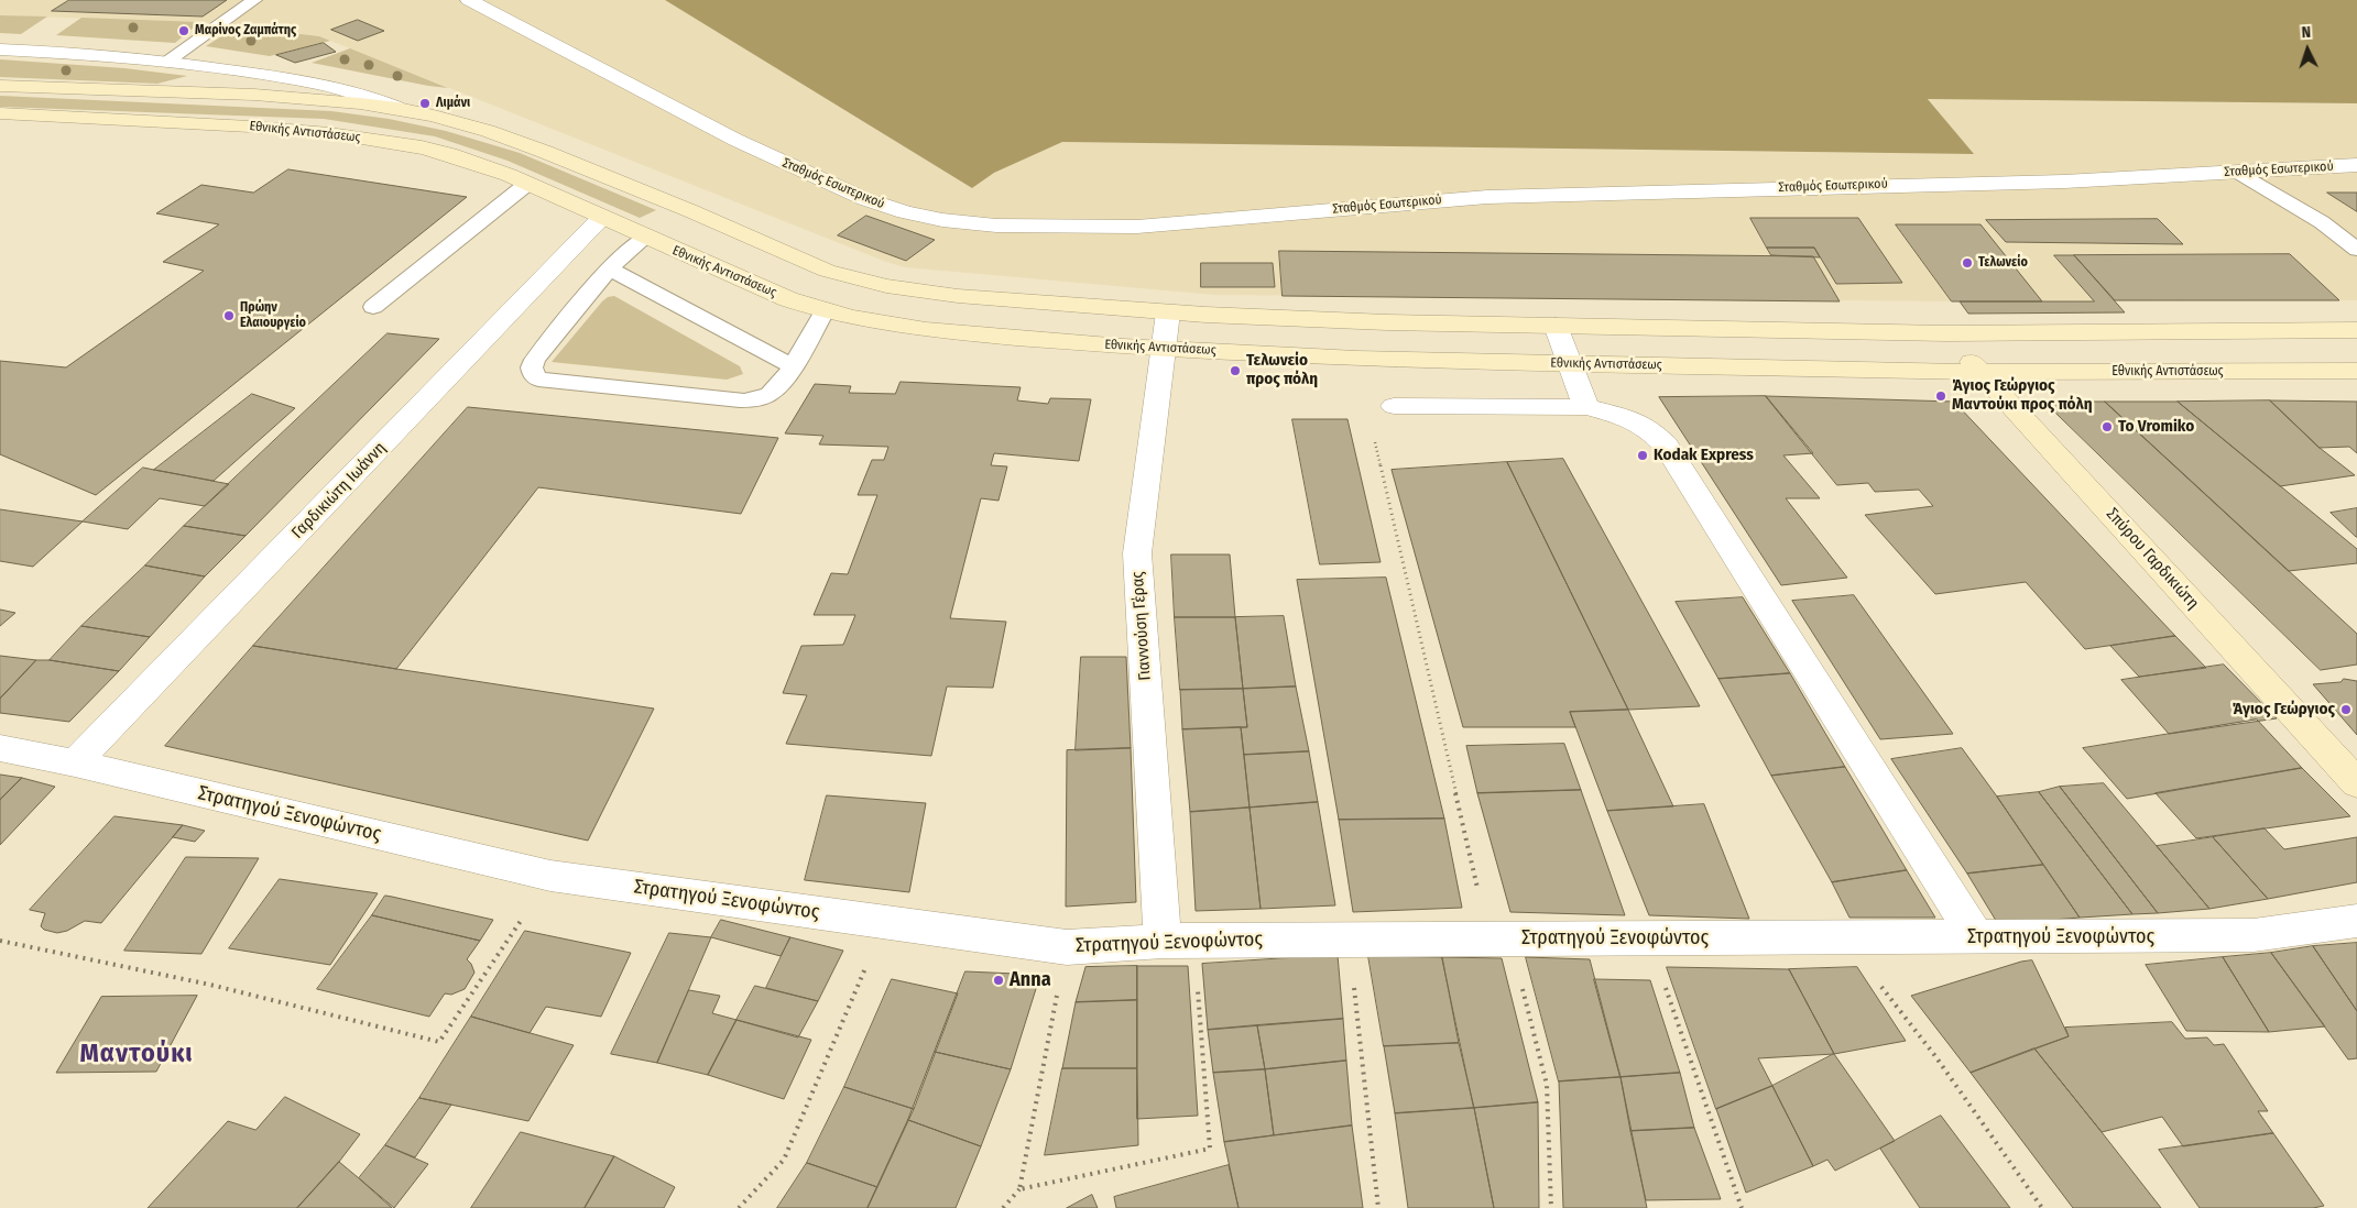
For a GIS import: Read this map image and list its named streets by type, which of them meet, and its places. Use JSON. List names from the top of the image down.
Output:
{
  "streets": {
    "main road": ["Εθνικής Αντιστάσεως", "Σπύρου Γαρδικιώτη"],
    "street": [
      "Σταθμός Εσωτερικού",
      "Γαρδικιώτη Ιωάννη",
      "Γιαννούση Γέρας",
      "Στρατηγού Ξενοφώντος"
    ]
  },
  "crossings": [
    ["Εθνικής Αντιστάσεως", "Γαρδικιώτη Ιωάννη"],
    ["Εθνικής Αντιστάσεως", "Σπύρου Γαρδικιώτη"],
    ["Εθνικής Αντιστάσεως", "Γιαννούση Γέρας"],
    ["Γαρδικιώτη Ιωάννη", "Στρατηγού Ξενοφώντος"],
    ["Γιαννούση Γέρας", "Στρατηγού Ξενοφώντος"]
  ],
  "districts": ["Μαντούκι"],
  "places": [
    "Μαρίνος Ζαμπάτης",
    "Λιμάνι",
    "Τελωνείο",
    "Πρώην Ελαιουργείο",
    "Τελωνείο προς πόλη",
    "Άγιος Γεώργιος Μαντούκι προς πόλη",
    "To Vromiko",
    "Kodak Express",
    "Άγιος Γεώργιος",
    "Anna"
  ],
  "north": "top"
}
